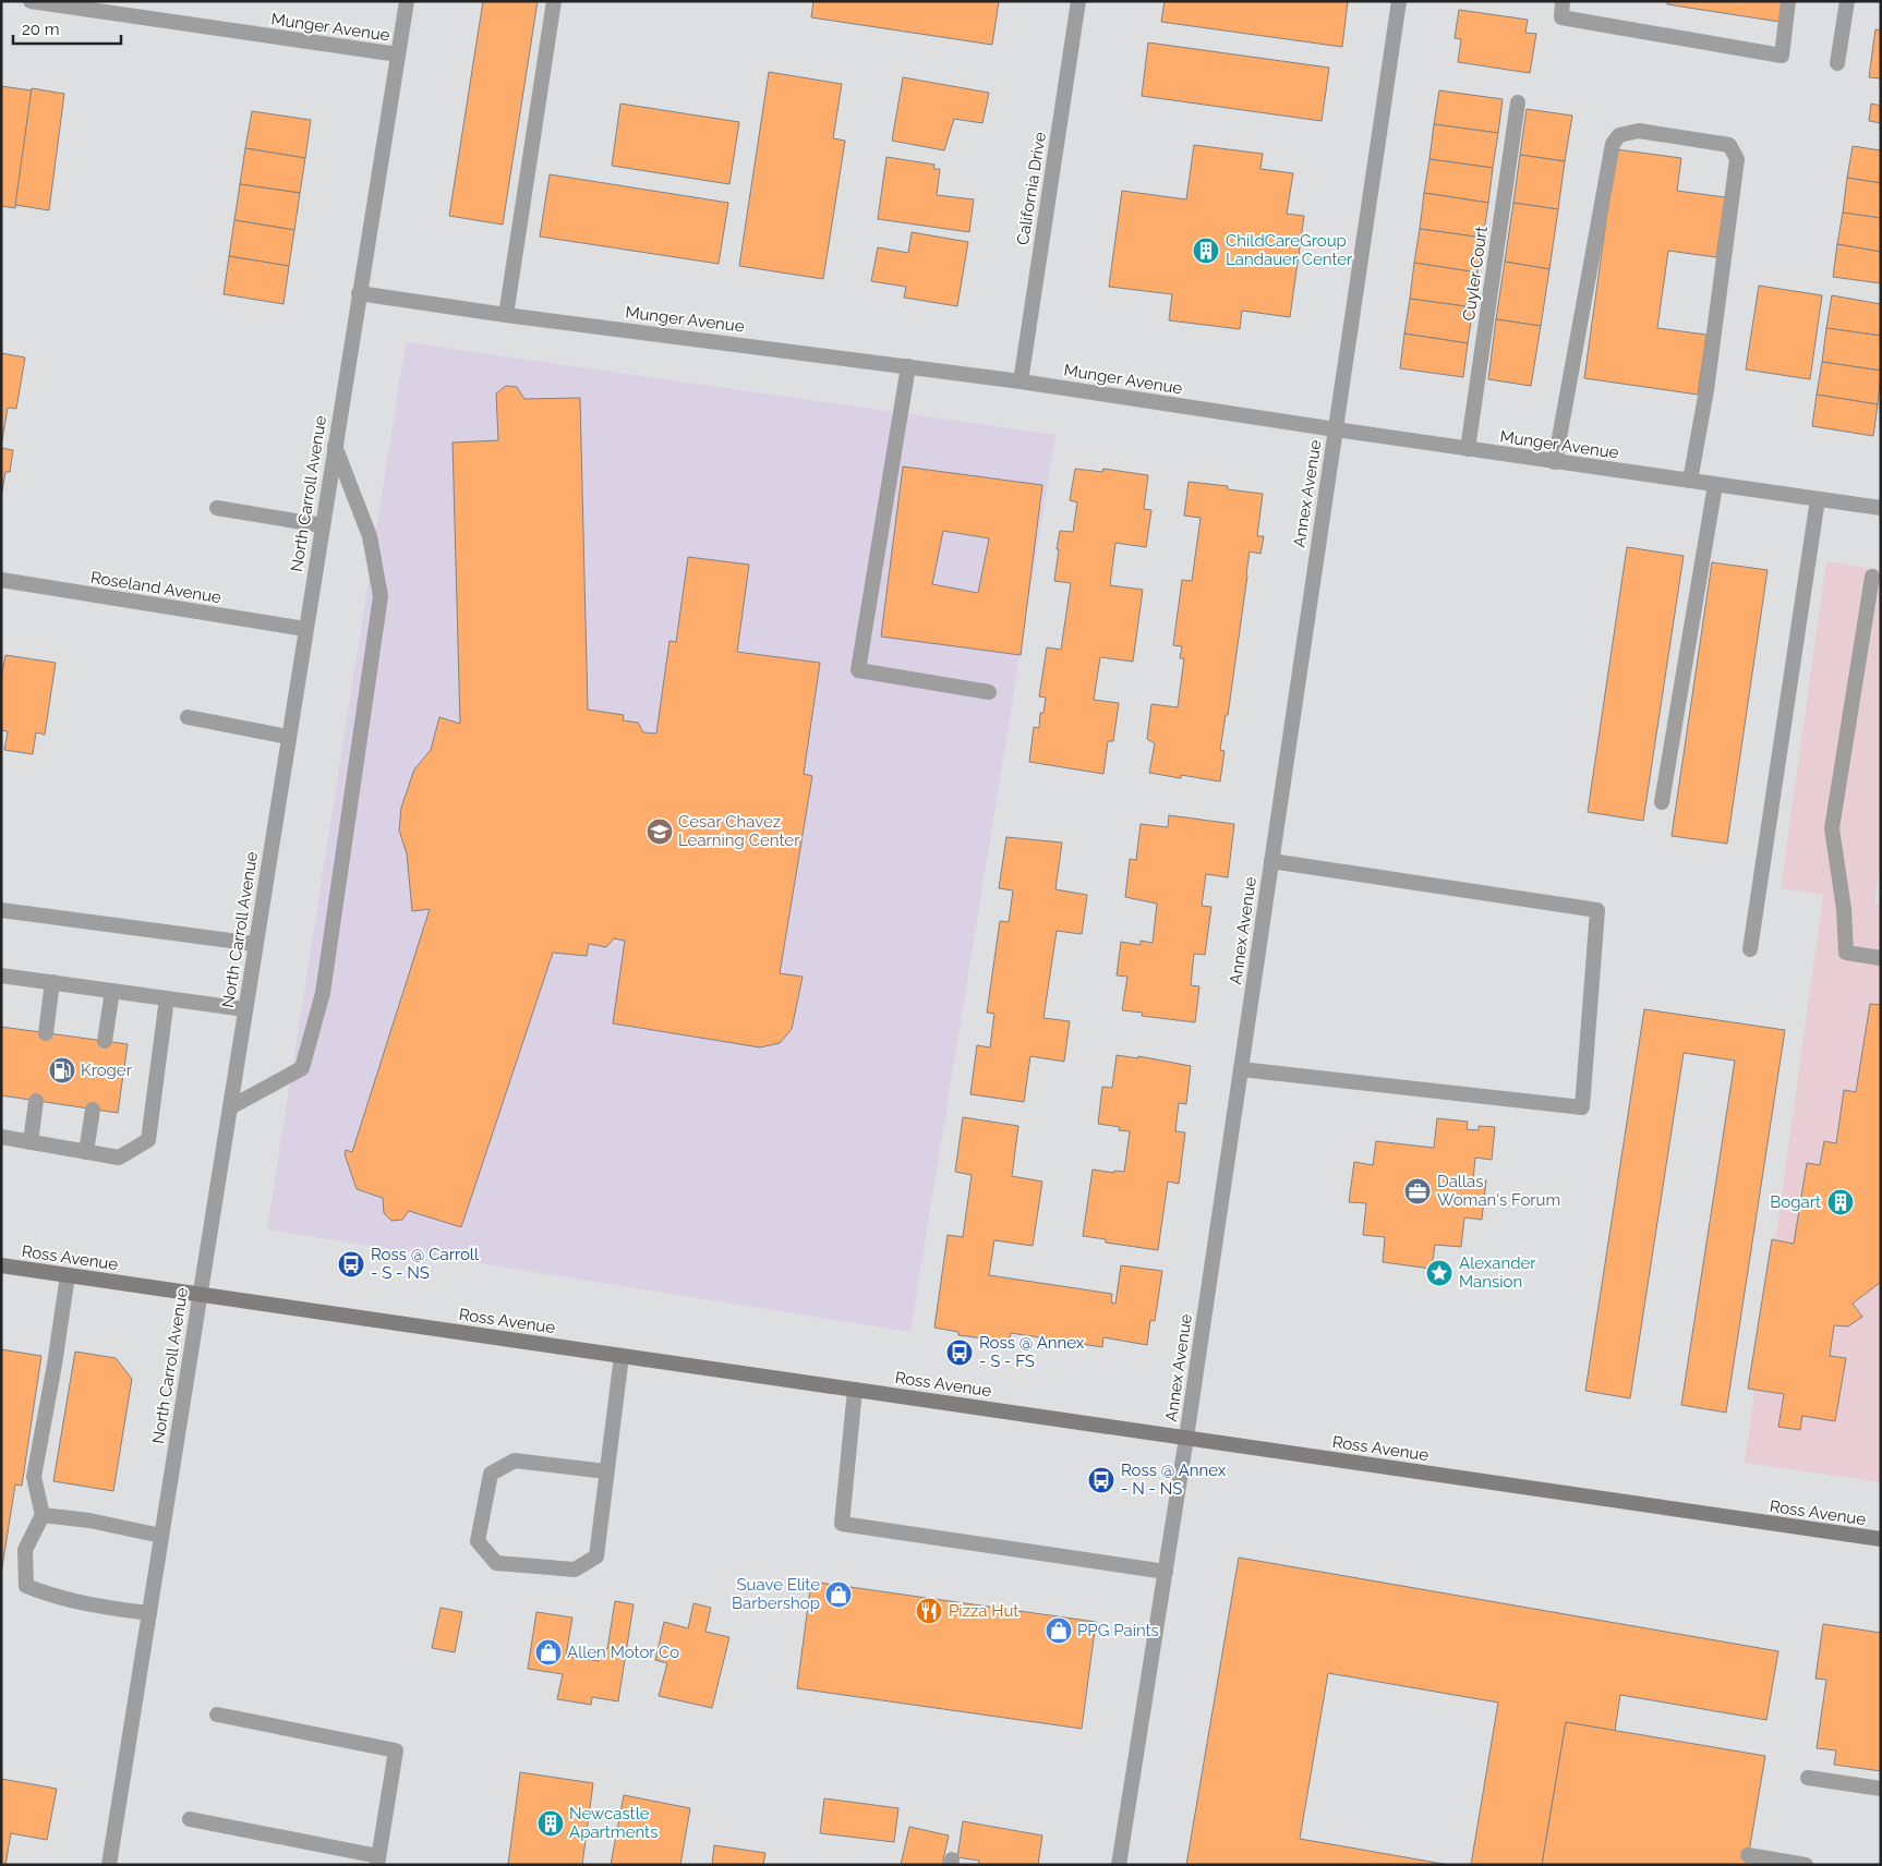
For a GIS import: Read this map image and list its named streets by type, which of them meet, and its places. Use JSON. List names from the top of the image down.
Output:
{
  "streets": {
    "main road": ["Ross Avenue"],
    "street": [
      "Munger Avenue",
      "California Drive",
      "Cuyler Court",
      "North Carroll Avenue",
      "Annex Avenue",
      "Roseland Avenue"
    ]
  },
  "crossings": [
    ["Munger Avenue", "California Drive"],
    ["Munger Avenue", "Cuyler Court"],
    ["Munger Avenue", "North Carroll Avenue"],
    ["Munger Avenue", "Annex Avenue"],
    ["North Carroll Avenue", "Roseland Avenue"],
    ["North Carroll Avenue", "Ross Avenue"],
    ["Annex Avenue", "Ross Avenue"]
  ],
  "places": {
    "building": ["ChildCareGroup Landauer Center", "Bogart", "Newcastle Apartments"],
    "school or university": ["Cesar Chavez Learning Center"],
    "fuel station": ["Kroger"],
    "office": ["Dallas Woman's Forum"],
    "bus stop": ["Ross @ Carroll - S - NS", "Ross @ Annex - S - FS", "Ross @ Annex - N - NS"],
    "place": ["Alexander Mansion"],
    "shop": ["Suave Elite Barbershop", "PPG Paints", "Allen Motor Co"],
    "restaurant": ["Pizza Hut"]
  },
  "scale_bar": "20 m"
}
